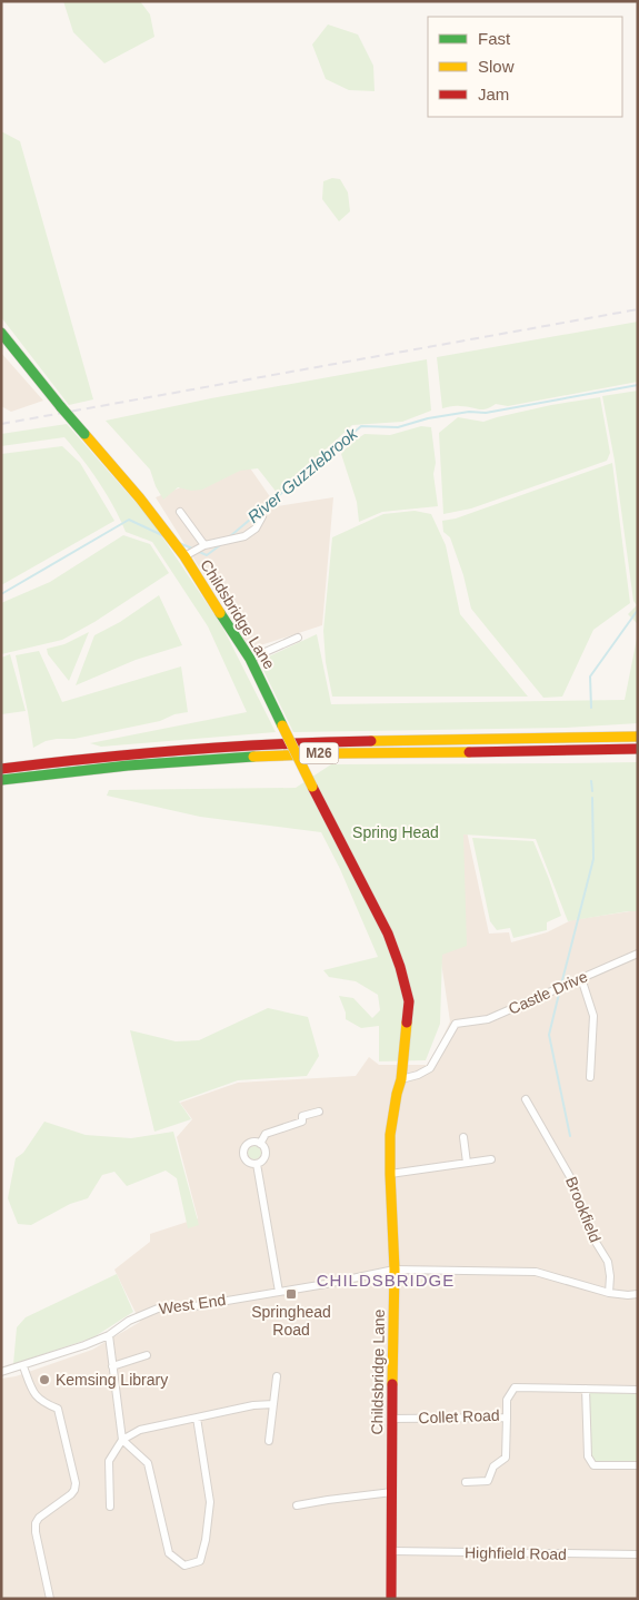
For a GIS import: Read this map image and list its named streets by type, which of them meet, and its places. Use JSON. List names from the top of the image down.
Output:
{
  "streets": {
    "main road": ["Childsbridge Lane", "M26"],
    "street": [
      "Castle Drive",
      "Brookfield",
      "West End",
      "Collet Road",
      "Highfield Road"
    ]
  },
  "crossings": [
    ["Childsbridge Lane", "Castle Drive"],
    ["Childsbridge Lane", "West End"],
    ["Childsbridge Lane", "Collet Road"],
    ["Childsbridge Lane", "Highfield Road"],
    ["Brookfield", "West End"]
  ],
  "districts": ["CHILDSBRIDGE"],
  "water": ["River Guzzlebrook"],
  "parks": ["Spring Head"],
  "places": {
    "transit": ["Springhead Road"],
    "other": ["Kemsing Library"]
  },
  "legend": ["Fast", "Slow", "Jam"]
}
